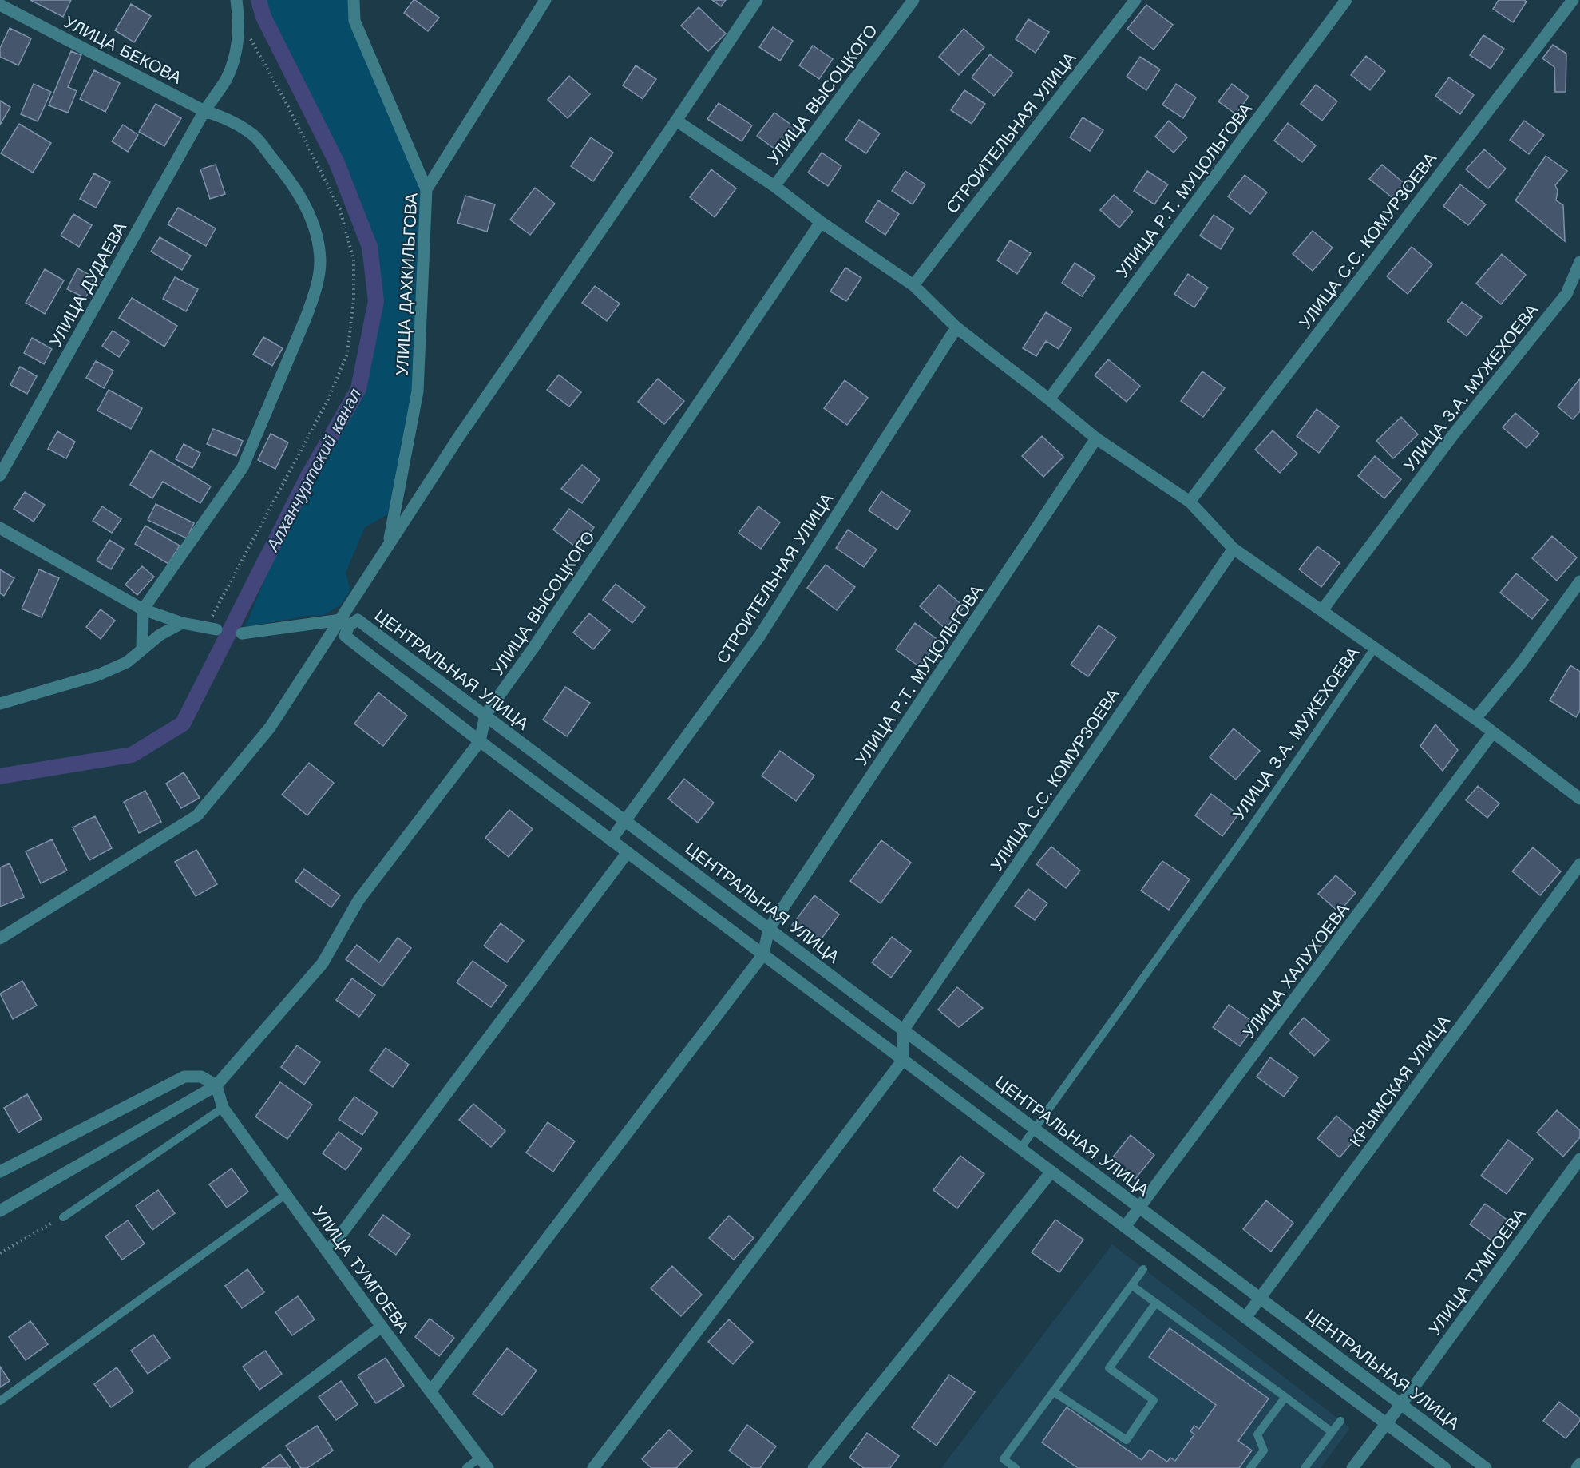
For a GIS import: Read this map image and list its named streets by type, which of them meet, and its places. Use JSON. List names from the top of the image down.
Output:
{
  "streets": {
    "street": [
      "УЛИЦА БЕКОВА",
      "УЛИЦА ВЫСОЦКОГО",
      "СТРОИТЕЛЬНАЯ УЛИЦА",
      "УЛИЦА Р.Т. МУЦОЛЬГОВА",
      "УЛИЦА С.С. КОМУРЗОЕВА",
      "УЛИЦА ДУДАЕВА",
      "УЛИЦА ДАХКИЛЬГОВА",
      "УЛИЦА З.А. МУЖЕХОЕВА",
      "ЦЕНТРАЛЬНАЯ УЛИЦА",
      "УЛИЦА ХАЛУХОЕВА",
      "КРЫМСКАЯ УЛИЦА",
      "УЛИЦА ТУМГОЕВА"
    ]
  },
  "crossings": [
    ["УЛИЦА БЕКОВА", "УЛИЦА ДУДАЕВА"],
    ["УЛИЦА ВЫСОЦКОГО", "ЦЕНТРАЛЬНАЯ УЛИЦА"],
    ["УЛИЦА ВЫСОЦКОГО", "УЛИЦА ТУМГОЕВА"],
    ["СТРОИТЕЛЬНАЯ УЛИЦА", "ЦЕНТРАЛЬНАЯ УЛИЦА"],
    ["УЛИЦА Р.Т. МУЦОЛЬГОВА", "ЦЕНТРАЛЬНАЯ УЛИЦА"],
    ["УЛИЦА С.С. КОМУРЗОЕВА", "ЦЕНТРАЛЬНАЯ УЛИЦА"],
    ["УЛИЦА З.А. МУЖЕХОЕВА", "ЦЕНТРАЛЬНАЯ УЛИЦА"],
    ["ЦЕНТРАЛЬНАЯ УЛИЦА", "УЛИЦА ХАЛУХОЕВА"],
    ["ЦЕНТРАЛЬНАЯ УЛИЦА", "КРЫМСКАЯ УЛИЦА"],
    ["ЦЕНТРАЛЬНАЯ УЛИЦА", "УЛИЦА ТУМГОЕВА"]
  ],
  "water": ["Алханчуртский канал"]
}
